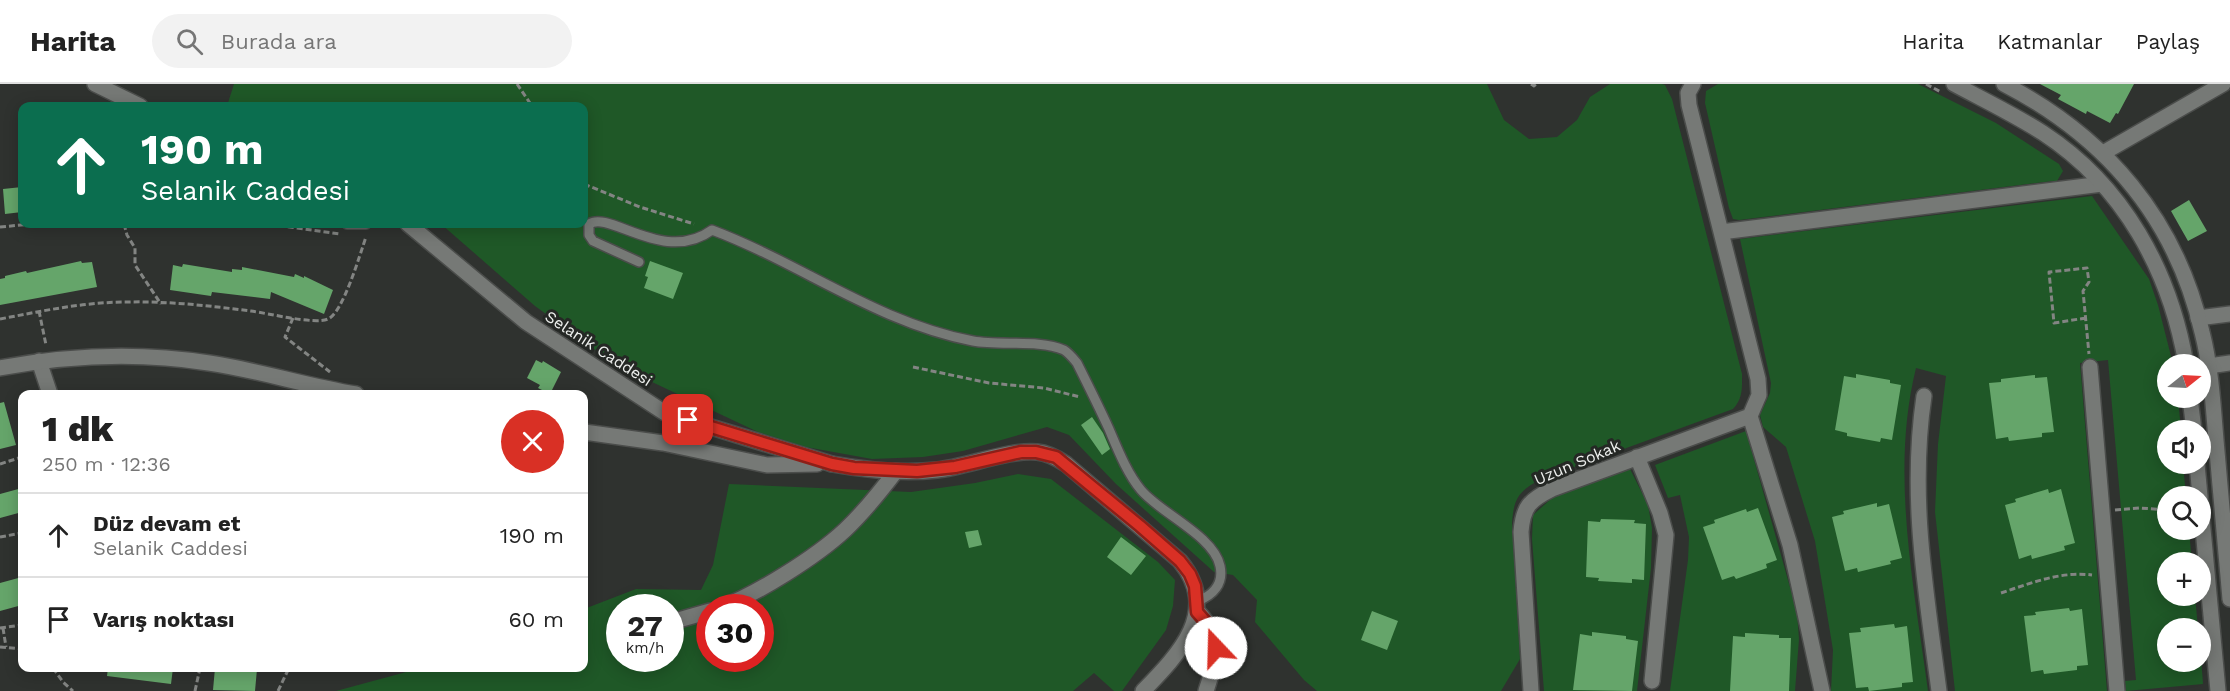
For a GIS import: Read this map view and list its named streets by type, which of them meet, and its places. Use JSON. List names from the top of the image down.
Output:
{
  "streets": {
    "street": ["Selanik Caddesi", "Uzun Sokak"]
  },
  "north": "right",
  "page": {
    "header": "Harita",
    "search": "Burada ara",
    "nav": ["Harita", "Katmanlar", "Paylaş"],
    "turn": ["190 m", "Selanik Caddesi"],
    "map_buttons": ["+", "−"],
    "heading": ["1 dk", "250 m · 12:36"],
    "list": [
      {
        "name": "Düz devam et",
        "note": "Selanik Caddesi",
        "value": "190 m"
      },
      {
        "name": "Varış noktası",
        "value": "60 m"
      }
    ],
    "speed": "27 km/h",
    "limit": "30"
  }
}
